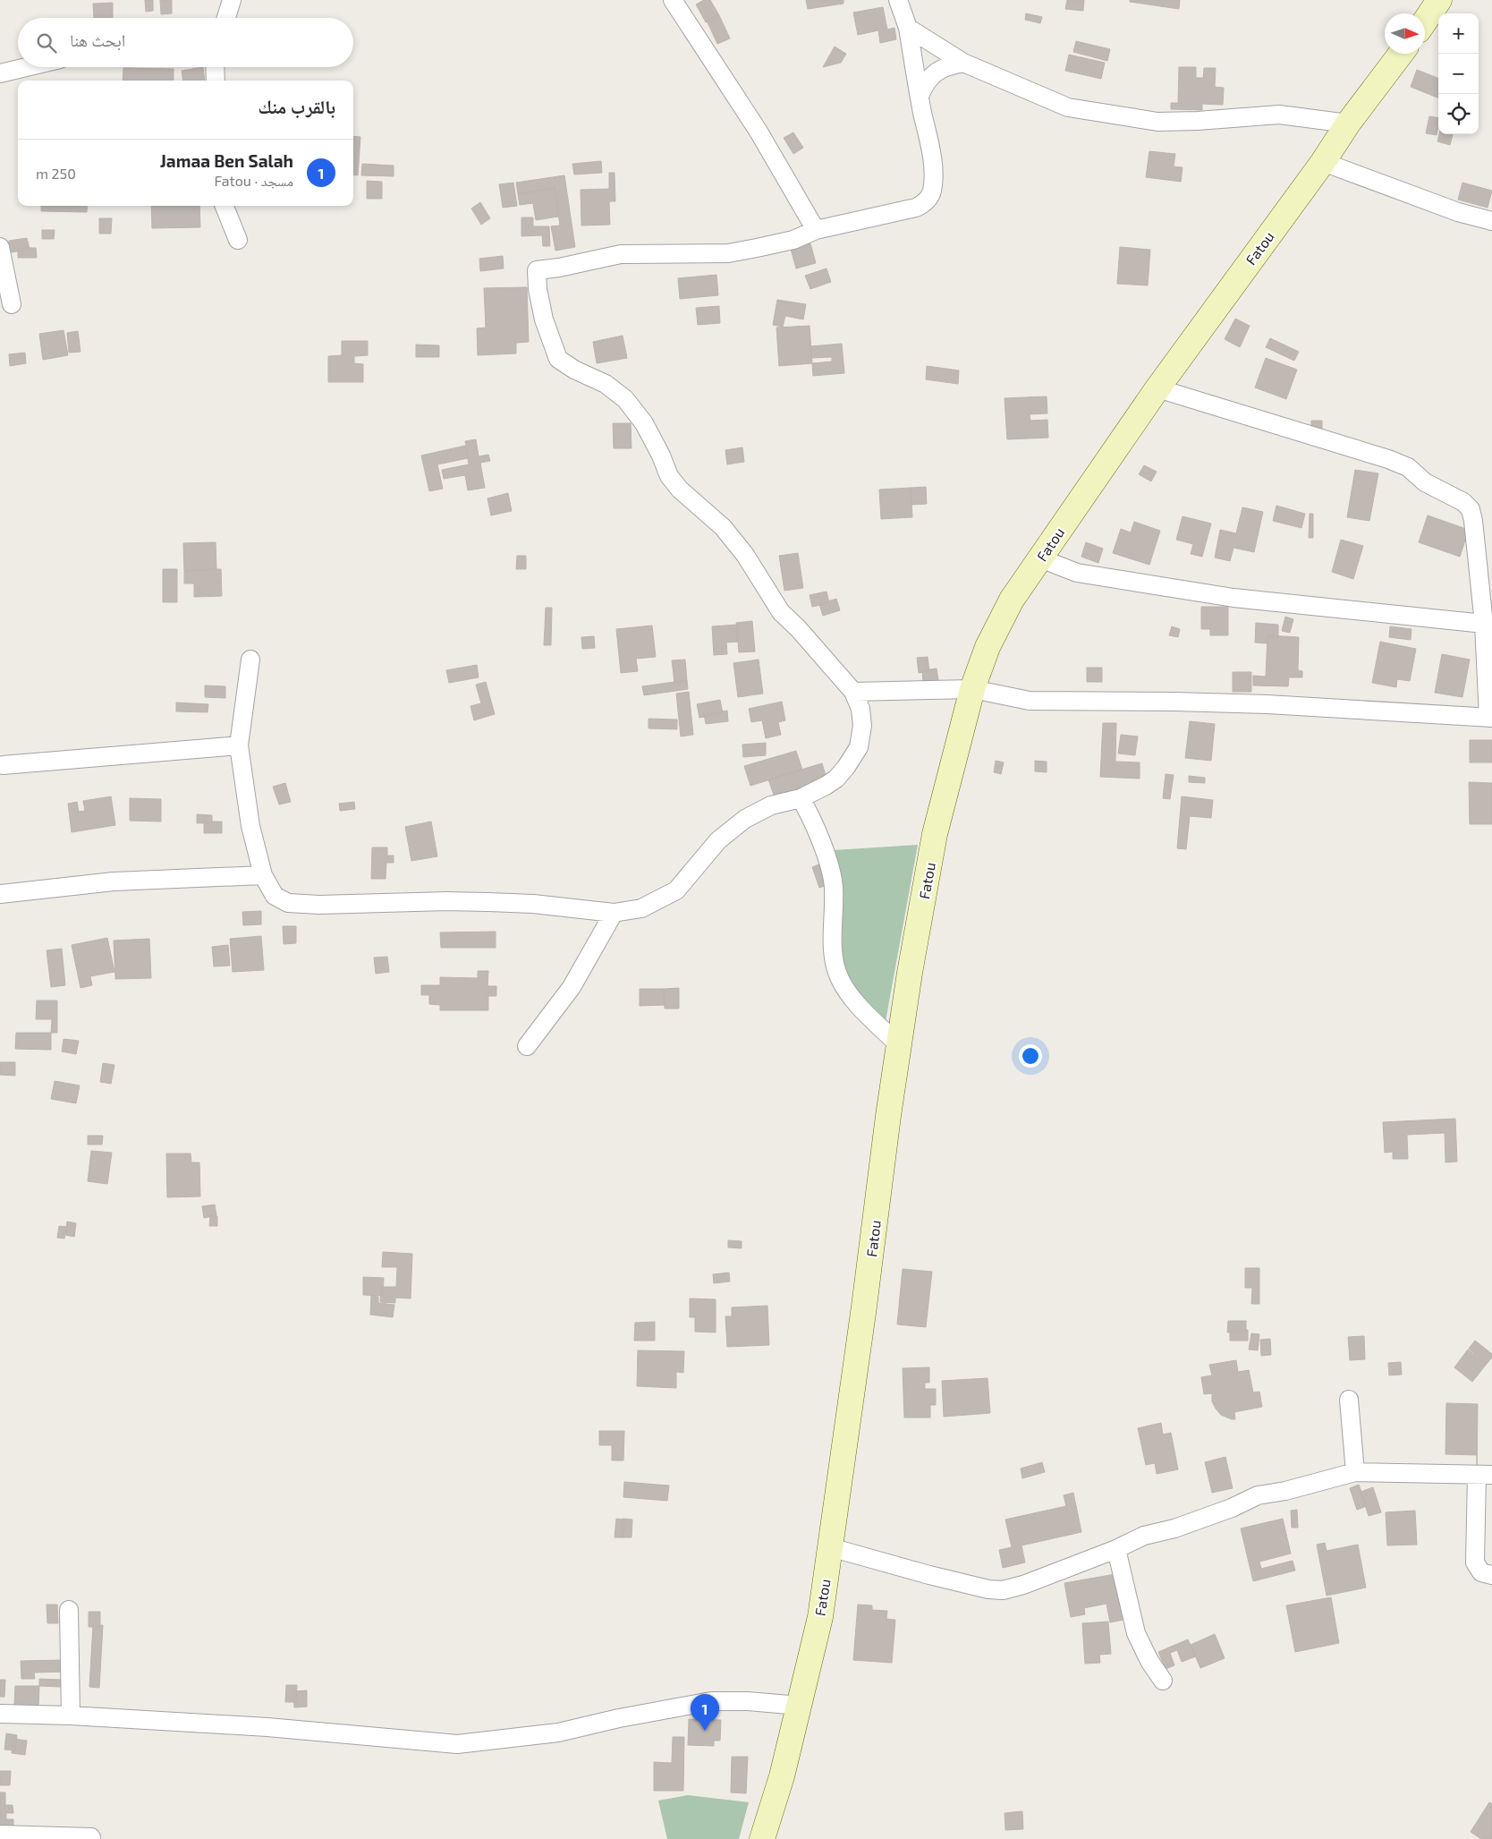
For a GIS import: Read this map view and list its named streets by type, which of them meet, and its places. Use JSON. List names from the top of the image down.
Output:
{
  "streets": {
    "street": ["Fatou"]
  },
  "north": "right",
  "page": {
    "map_buttons": ["+", "−"],
    "search": "ابحث هنا",
    "heading": "بالقرب منك",
    "list": [
      {
        "mark": "1",
        "name": "Jamaa Ben Salah",
        "note": "مسجد · Fatou",
        "value": "250 m"
      }
    ],
    "pins": "1"
  }
}
